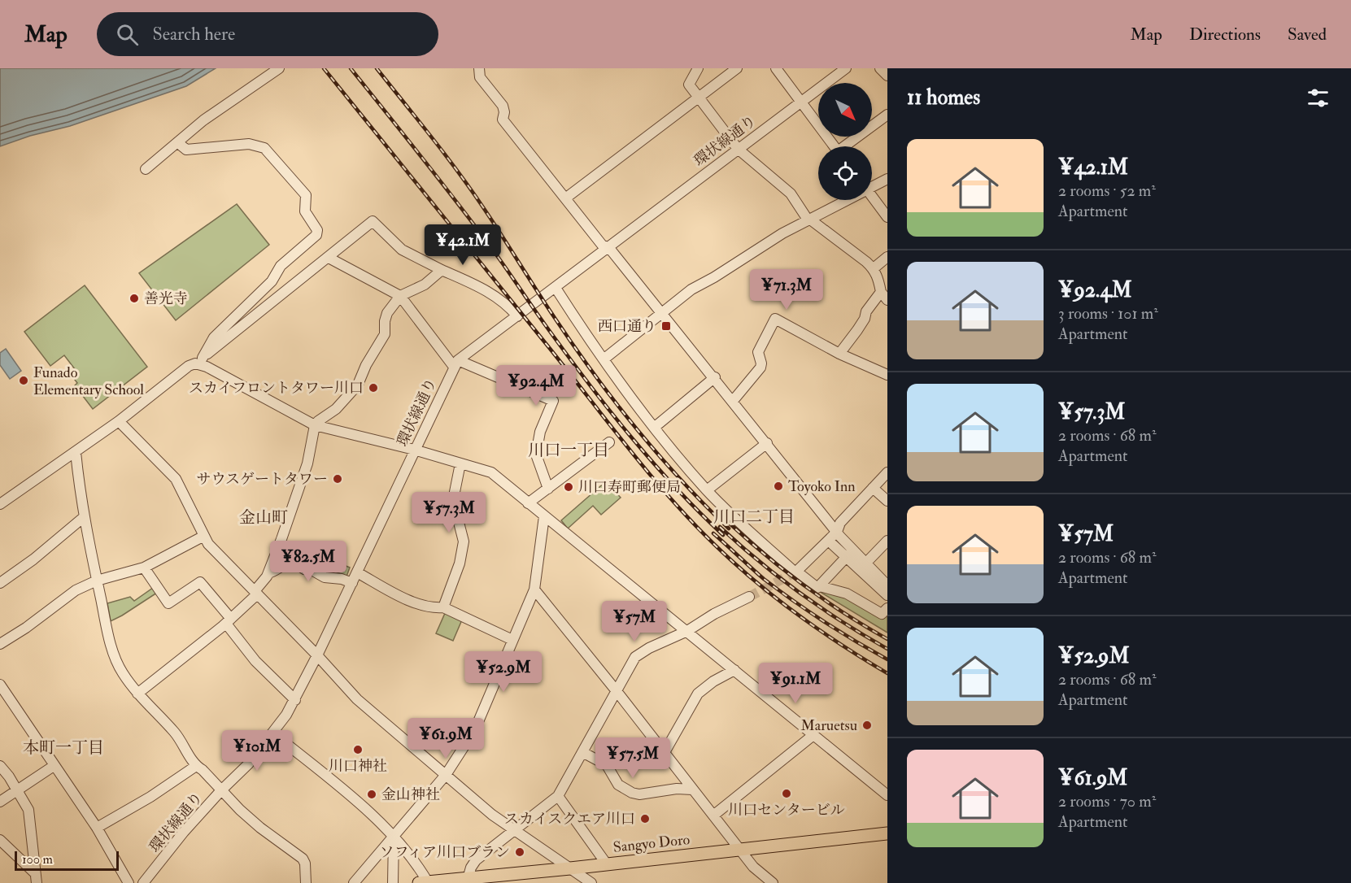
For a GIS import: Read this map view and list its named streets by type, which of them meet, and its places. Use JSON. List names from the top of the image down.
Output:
{
  "streets": {
    "main road": ["Sangyo Doro"],
    "street": ["環状線通り"]
  },
  "districts": [
    "川口一丁目",
    "川口二丁目",
    "金山町",
    "本町一丁目"
  ],
  "places": {
    "other": [
      "善光寺",
      "Funado Elementary School",
      "スカイフロントタワー川口",
      "サウスゲートタワー",
      "Toyoko Inn",
      "川口寿町郵便局",
      "Maruetsu",
      "川口神社",
      "川口センタービル",
      "金山神社",
      "スカイスクエア川口",
      "ソフィア川口ブラン"
    ],
    "transit": ["西口通り"]
  },
  "scale_bar": "100 m",
  "north": "bottom right",
  "page": {
    "header": "Map",
    "search": "Search here",
    "nav": ["Map", "Directions", "Saved"],
    "heading": "11 homes",
    "list": [
      {
        "name": "¥42.1M",
        "note": "2 rooms · 52 m² · Apartment"
      },
      {
        "name": "¥92.4M",
        "note": "3 rooms · 101 m² · Apartment"
      },
      {
        "name": "¥57.3M",
        "note": "2 rooms · 68 m² · Apartment"
      },
      {
        "name": "¥57M",
        "note": "2 rooms · 68 m² · Apartment"
      },
      {
        "name": "¥52.9M",
        "note": "2 rooms · 68 m² · Apartment"
      },
      {
        "name": "¥61.9M",
        "note": "2 rooms · 70 m² · Apartment"
      }
    ],
    "price": [
      "¥42.1M",
      "¥71.3M",
      "¥92.4M",
      "¥57.3M",
      "¥82.5M",
      "¥57M",
      "¥52.9M",
      "¥91.1M",
      "¥61.9M",
      "¥101M",
      "¥57.5M"
    ],
    "scale": "100 m"
  }
}
